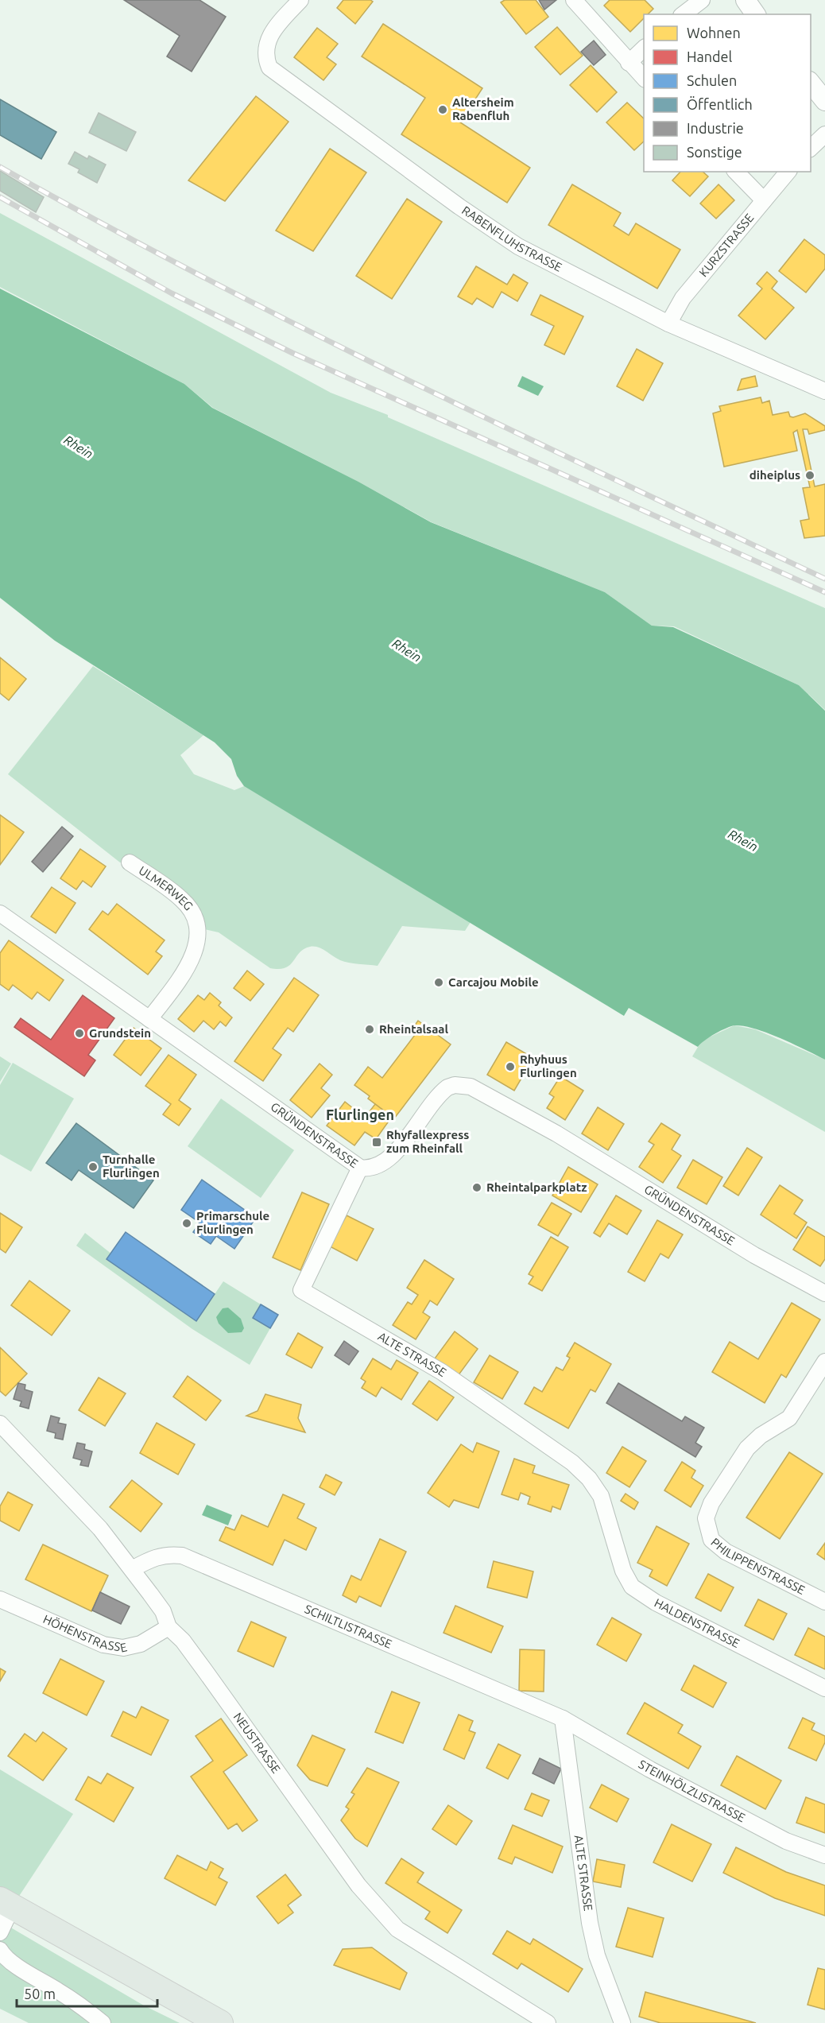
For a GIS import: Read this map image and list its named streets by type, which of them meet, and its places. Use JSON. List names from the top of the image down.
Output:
{
  "streets": {
    "street": [
      "RABENFLUHSTRASSE",
      "KURZSTRASSE",
      "ULMERWEG",
      "GRÜNDENSTRASSE",
      "ALTE STRASSE",
      "PHILIPPENSTRASSE",
      "HALDENSTRASSE",
      "SCHILTLISTRASSE",
      "HÖHENSTRASSE",
      "NEUSTRASSE",
      "STEINHÖLZLISTRASSE"
    ]
  },
  "crossings": [
    ["RABENFLUHSTRASSE", "KURZSTRASSE"],
    ["ULMERWEG", "GRÜNDENSTRASSE"],
    ["GRÜNDENSTRASSE", "ALTE STRASSE"],
    ["ALTE STRASSE", "HALDENSTRASSE"],
    ["ALTE STRASSE", "SCHILTLISTRASSE"],
    ["ALTE STRASSE", "STEINHÖLZLISTRASSE"],
    ["SCHILTLISTRASSE", "NEUSTRASSE"],
    ["SCHILTLISTRASSE", "STEINHÖLZLISTRASSE"],
    ["HÖHENSTRASSE", "NEUSTRASSE"]
  ],
  "districts": ["Flurlingen"],
  "water": ["Rhein"],
  "places": {
    "other": [
      "Altersheim Rabenfluh",
      "diheiplus",
      "Carcajou Mobile",
      "Rheintalsaal",
      "Grundstein",
      "Rhyhuus Flurlingen",
      "Turnhalle Flurlingen",
      "Rheintalparkplatz",
      "Primarschule Flurlingen"
    ],
    "transit": ["Rhyfallexpress zum Rheinfall"]
  },
  "legend": [
    "Wohnen",
    "Handel",
    "Schulen",
    "Öffentlich",
    "Industrie",
    "Sonstige"
  ],
  "scale_bar": "50 m"
}
